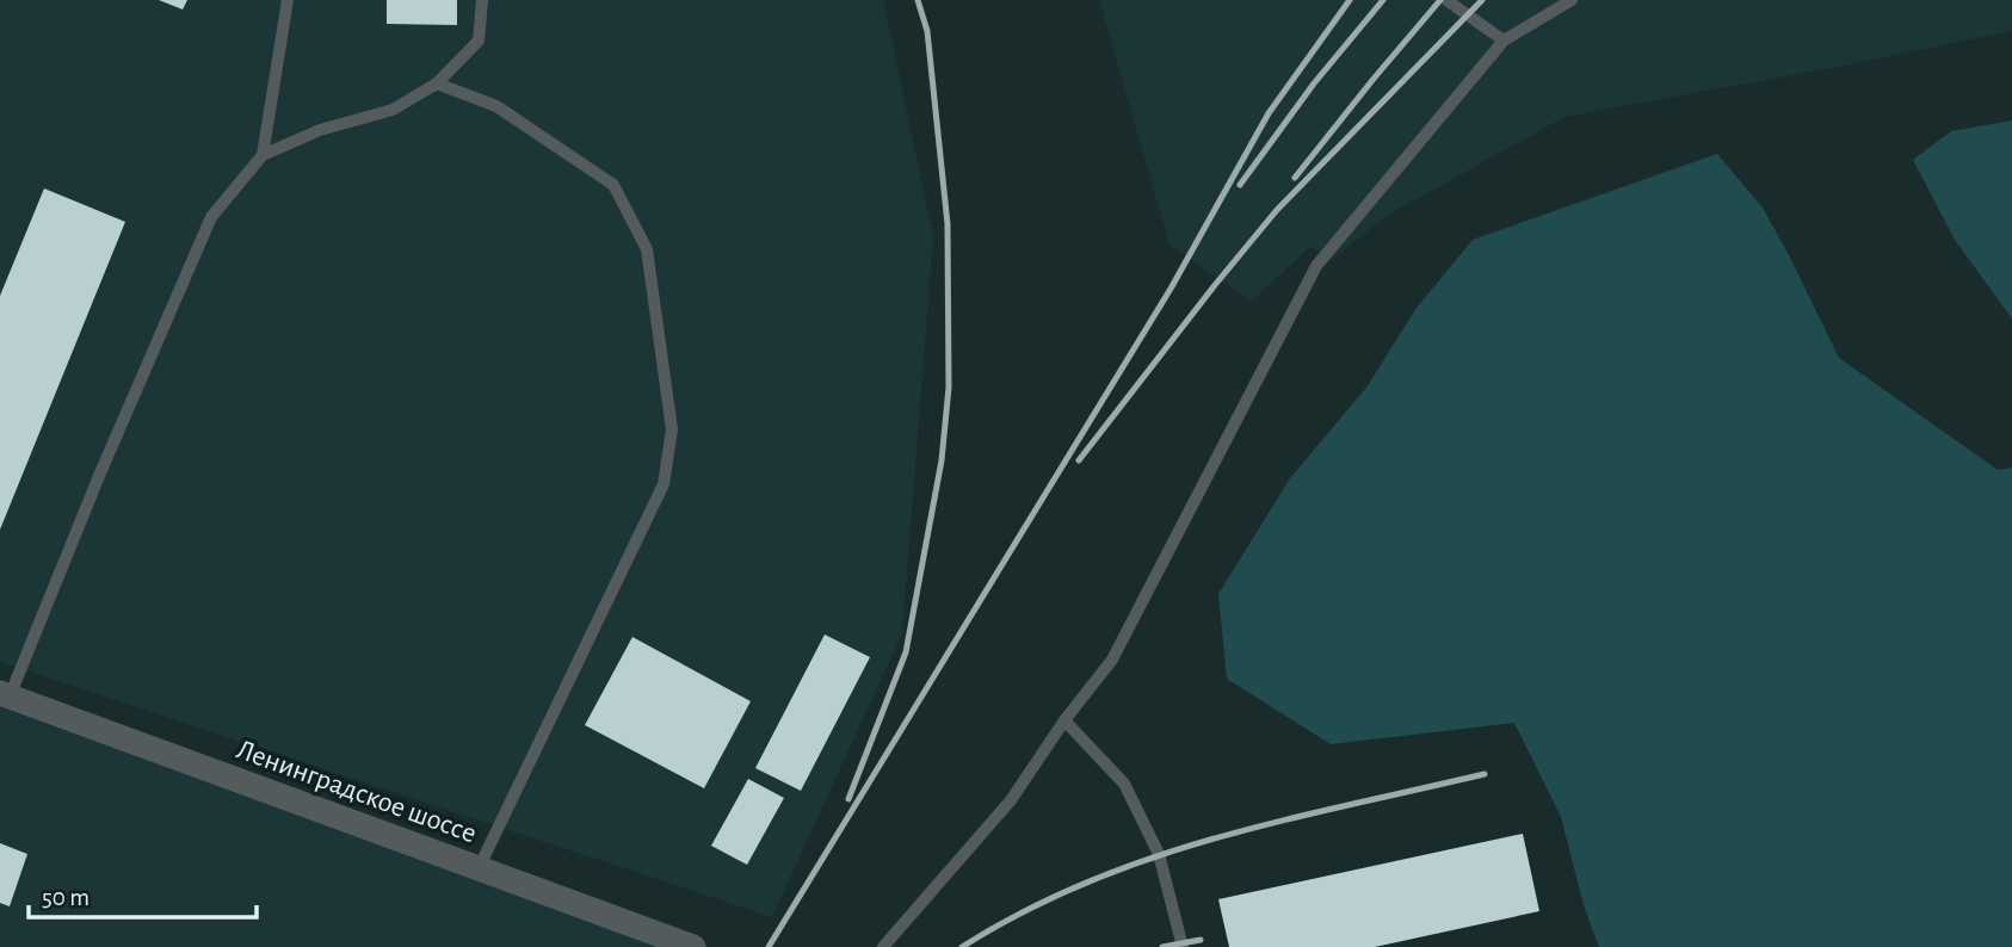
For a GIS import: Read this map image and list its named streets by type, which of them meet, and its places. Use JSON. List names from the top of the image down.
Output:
{
  "streets": {
    "street": ["Ленинградское шоссе"]
  },
  "scale_bar": "50 m"
}
